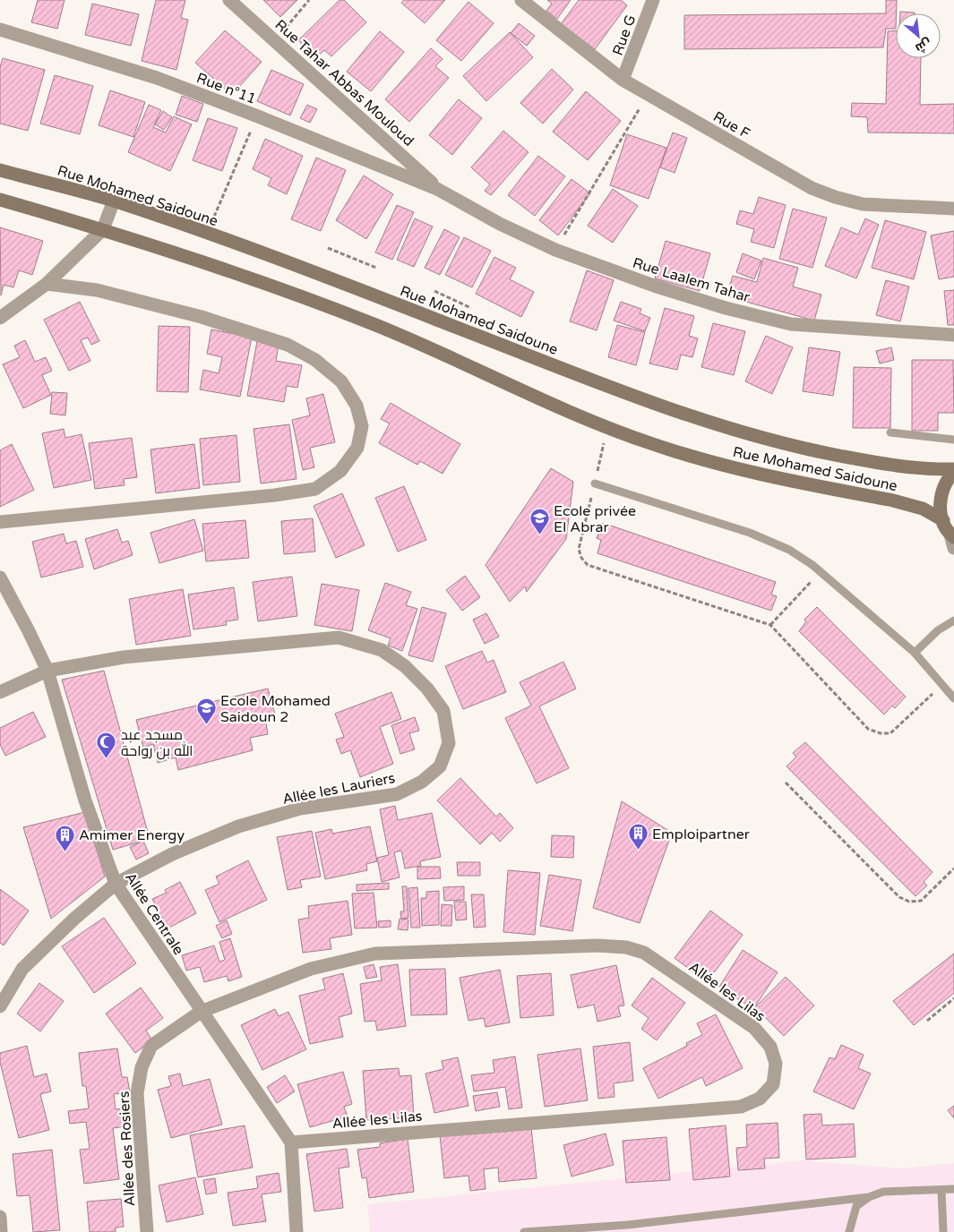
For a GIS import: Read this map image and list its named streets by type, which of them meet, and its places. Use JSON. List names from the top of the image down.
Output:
{
  "streets": {
    "main road": ["Rue Mohamed Saidoune"],
    "street": [
      "Rue G",
      "Rue Tahar Abbas Mouloud",
      "Rue n°11",
      "Rue F",
      "Rue Laalem Tahar",
      "Allée les Lauriers",
      "Allée Centrale",
      "Allée les Lilas",
      "Allée des Rosiers"
    ]
  },
  "crossings": [
    ["Rue G", "Rue F"],
    ["Rue Tahar Abbas Mouloud", "Rue n°11"],
    ["Rue Tahar Abbas Mouloud", "Rue Laalem Tahar"],
    ["Rue n°11", "Rue Laalem Tahar"],
    ["Allée les Lauriers", "Allée Centrale"],
    ["Allée Centrale", "Allée les Lilas"],
    ["Allée Centrale", "Allée des Rosiers"],
    ["Allée les Lilas", "Allée des Rosiers"]
  ],
  "places": {
    "school or university": ["Ecole privée El Abrar", "Ecole Mohamed Saidoun 2"],
    "mosque": ["مسجد عبد الله بن رواحة"],
    "building": ["Emploipartner", "Amimer Energy"]
  },
  "north": "bottom right"
}
